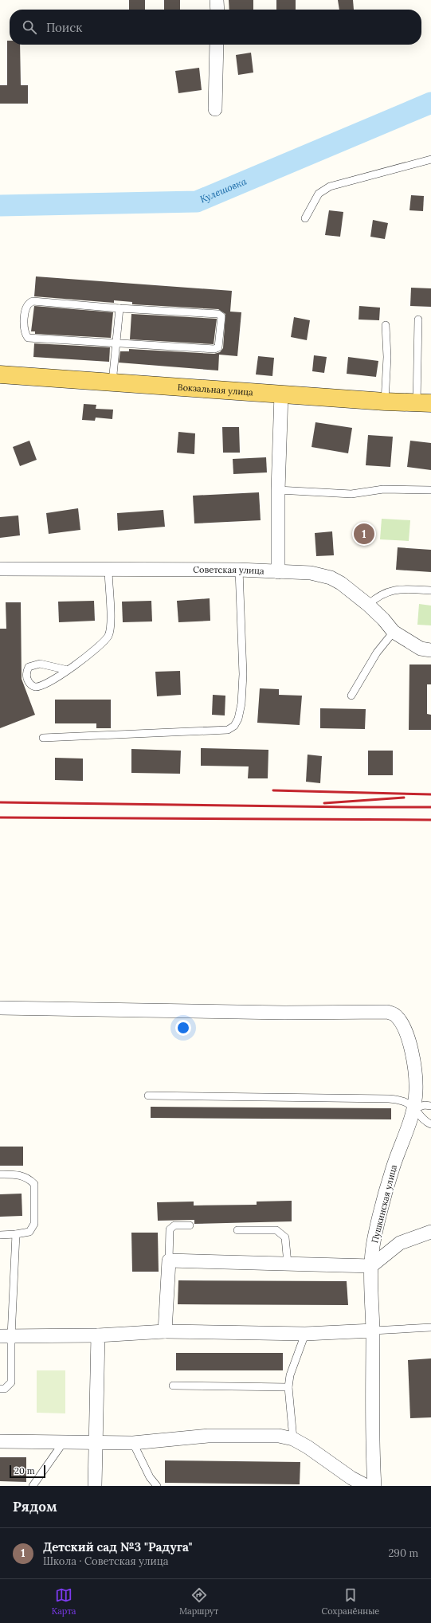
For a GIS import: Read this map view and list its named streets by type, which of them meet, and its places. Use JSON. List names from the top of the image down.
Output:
{
  "streets": {
    "main road": ["Вокзальная улица"],
    "street": ["Советская улица", "Пушкинская улица"]
  },
  "water": ["Кулешовка"],
  "scale_bar": "20 m",
  "page": {
    "search": "Поиск",
    "pins": "1",
    "scale": "20 m",
    "heading": "Рядом",
    "list": [
      {
        "mark": "1",
        "name": "Детский сад №3 \"Радуга\"",
        "note": "Школа · Советская улица",
        "value": "290 m"
      }
    ],
    "nav": ["Карта", "Маршрут", "Сохранённые"]
  }
}
